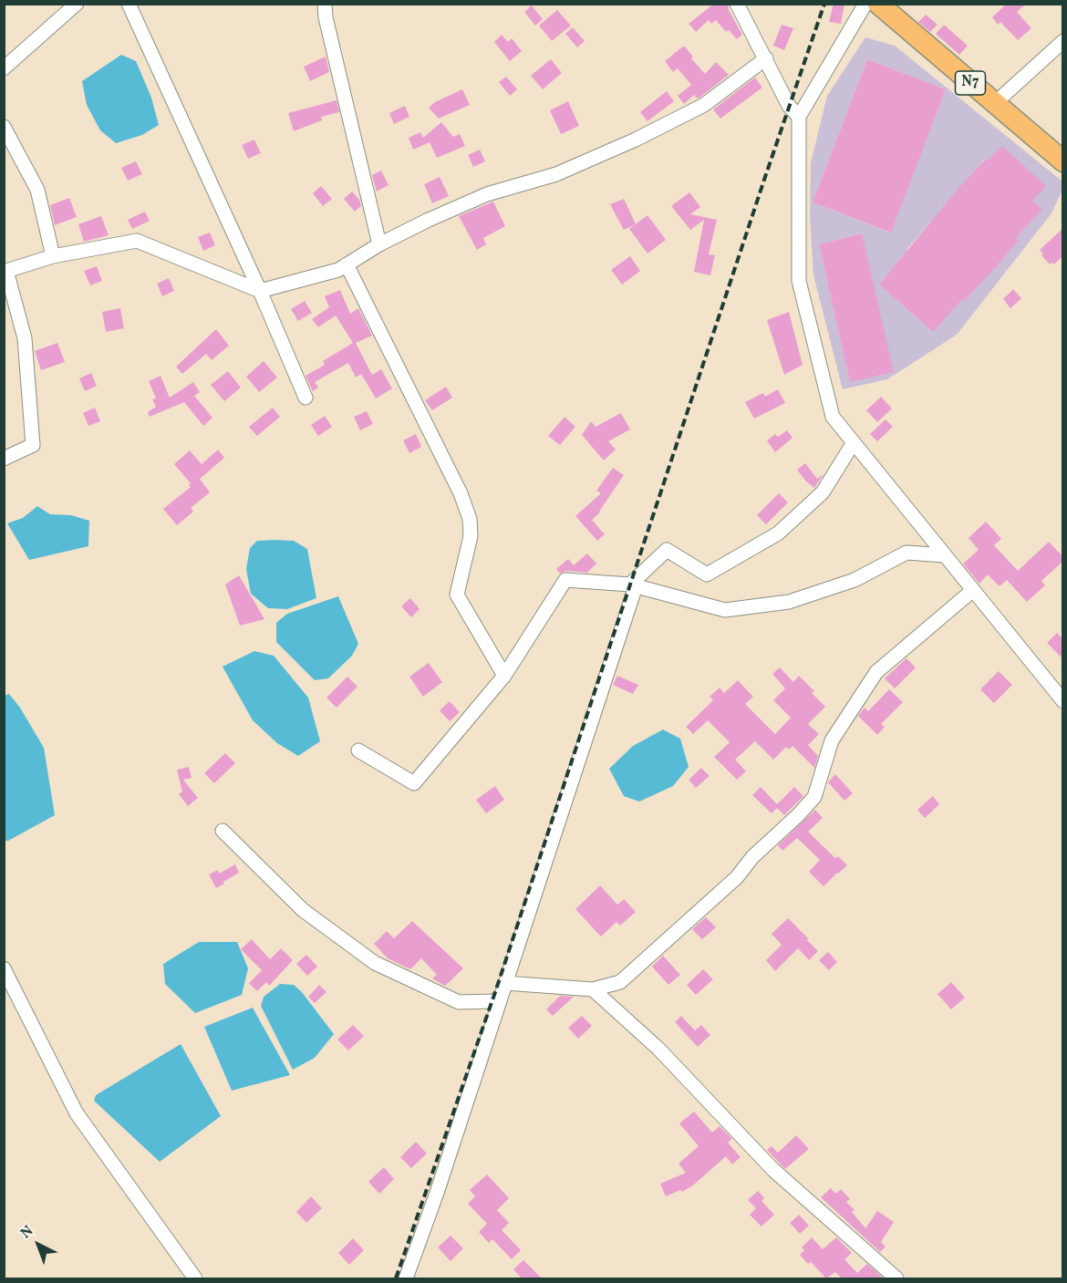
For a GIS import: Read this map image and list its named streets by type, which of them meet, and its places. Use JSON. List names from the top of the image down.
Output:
{
  "streets": {
    "highway": ["N7"]
  },
  "north": "top left"
}
